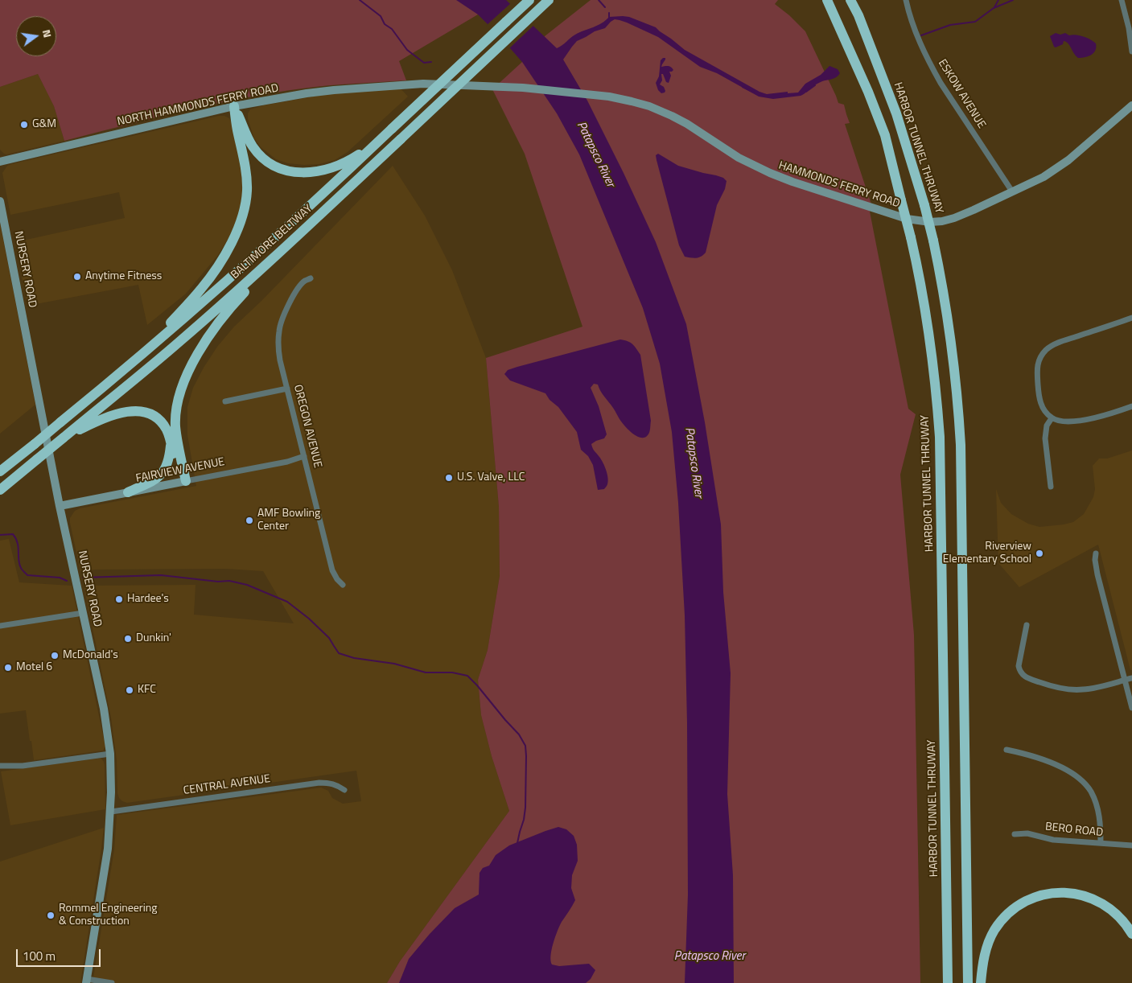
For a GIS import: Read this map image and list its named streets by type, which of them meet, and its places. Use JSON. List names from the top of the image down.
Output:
{
  "streets": {
    "highway": ["HARBOR TUNNEL THRUWAY", "BALTIMORE BELTWAY"],
    "main road": [
      "NORTH HAMMONDS FERRY ROAD",
      "HAMMONDS FERRY ROAD",
      "NURSERY ROAD",
      "FAIRVIEW AVENUE"
    ],
    "street": [
      "ESKOW AVENUE",
      "OREGON AVENUE",
      "CENTRAL AVENUE",
      "BERO ROAD"
    ]
  },
  "crossings": [
    ["ESKOW AVENUE", "HAMMONDS FERRY ROAD"],
    ["NORTH HAMMONDS FERRY ROAD", "HAMMONDS FERRY ROAD"],
    ["NURSERY ROAD", "FAIRVIEW AVENUE"],
    ["NURSERY ROAD", "CENTRAL AVENUE"],
    ["OREGON AVENUE", "FAIRVIEW AVENUE"]
  ],
  "water": ["Patapsco River"],
  "places": [
    "G&M",
    "Anytime Fitness",
    "U.S. Valve, LLC",
    "AMF Bowling Center",
    "Riverview Elementary School",
    "Hardee's",
    "Dunkin'",
    "McDonald's",
    "Motel 6",
    "KFC",
    "Rommel Engineering & Construction"
  ],
  "scale_bar": "100 m",
  "north": "right"
}
